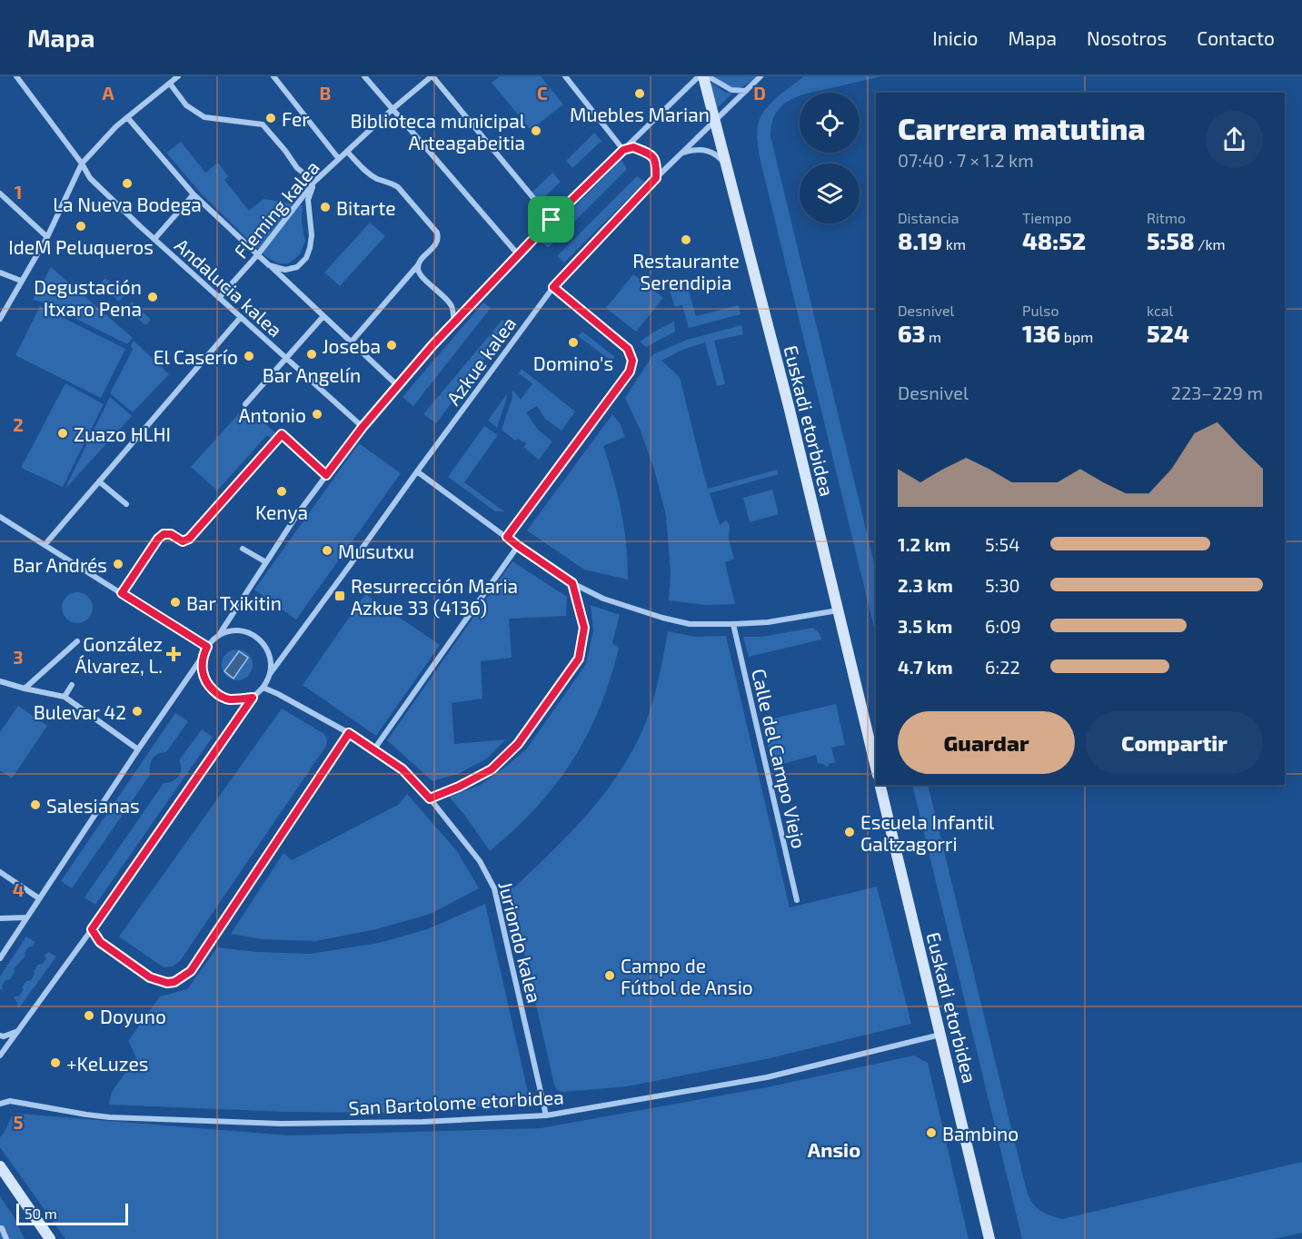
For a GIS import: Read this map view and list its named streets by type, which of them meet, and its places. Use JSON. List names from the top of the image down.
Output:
{
  "streets": {
    "street": [
      "Fleming kalea",
      "Andalucia kalea",
      "Azkue kalea",
      "Euskadi etorbidea",
      "Calle del Campo Viejo",
      "Juriondo kalea",
      "San Bartolome etorbidea"
    ]
  },
  "crossings": [
    ["Fleming kalea", "Andalucia kalea"],
    ["Andalucia kalea", "Azkue kalea"],
    ["Azkue kalea", "Euskadi etorbidea"],
    ["Azkue kalea", "Juriondo kalea"],
    ["Euskadi etorbidea", "San Bartolome etorbidea"],
    ["Juriondo kalea", "San Bartolome etorbidea"]
  ],
  "districts": ["Ansio"],
  "places": {
    "other": [
      "Muebles Marian",
      "Fer",
      "Biblioteca municipal Arteagabeitia",
      "La Nueva Bodega",
      "Bitarte",
      "IdeM Peluqueros",
      "Restaurante Serendipia",
      "Degustación Itxaro Pena",
      "Domino's",
      "Joseba",
      "Bar Angelín",
      "El Caserío",
      "Antonio",
      "Zuazo HLHI",
      "Kenya",
      "Musutxu",
      "Bar Andrés",
      "Bar Txikitin",
      "Bulevar 42",
      "Salesianas",
      "Escuela Infantil Galtzagorri",
      "Campo de Fútbol de Ansio",
      "Doyuno",
      "+KeLuzes",
      "Bambino"
    ],
    "transit": ["Resurrección Maria Azkue 33 (4136)"],
    "health": ["González Álvarez, L."]
  },
  "scale_bar": "50 m",
  "page": {
    "header": "Mapa",
    "nav": [
      "Inicio",
      "Mapa",
      "Nosotros",
      "Contacto"
    ],
    "heading": ["Carrera matutina", "07:40 · 7 × 1.2 km"],
    "stats": [
      ["Distancia", "8.19 km"],
      ["Tiempo", "48:52"],
      ["Ritmo", "5:58 /km"],
      ["Desnivel", "63 m"],
      ["Pulso", "136 bpm"],
      ["kcal", "524"]
    ],
    "chart": ["Desnivel", "223–229 m"],
    "list": [
      {
        "name": "1.2 km",
        "note": "5:54"
      },
      {
        "name": "2.3 km",
        "note": "5:30"
      },
      {
        "name": "3.5 km",
        "note": "6:09"
      },
      {
        "name": "4.7 km",
        "note": "6:22"
      }
    ],
    "buttons": ["Guardar", "Compartir"],
    "scale": "50 m"
  },
  "grid": {
    "columns": [
      "A",
      "B",
      "C",
      "D"
    ],
    "rows": [
      "1",
      "2",
      "3",
      "4",
      "5"
    ]
  }
}
